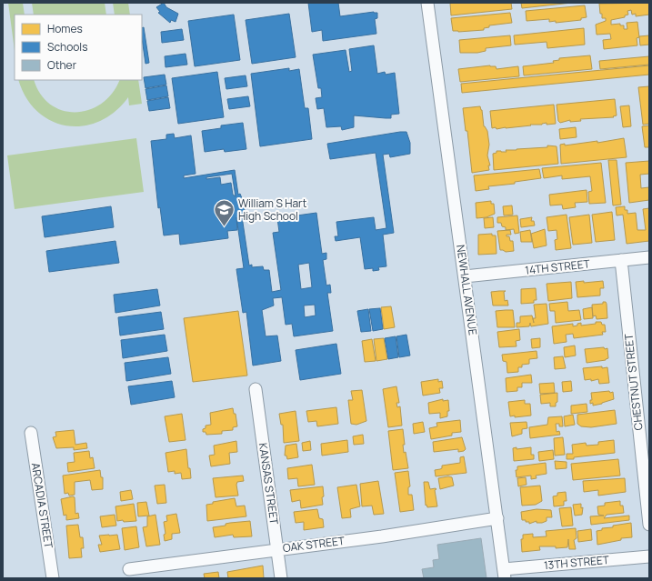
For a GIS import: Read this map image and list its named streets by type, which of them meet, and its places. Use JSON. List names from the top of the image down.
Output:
{
  "streets": {
    "street": [
      "14TH STREET",
      "NEWHALL AVENUE",
      "CHESTNUT STREET",
      "KANSAS STREET",
      "ARCADIA STREET",
      "OAK STREET",
      "13TH STREET"
    ]
  },
  "crossings": [
    ["14TH STREET", "NEWHALL AVENUE"],
    ["14TH STREET", "CHESTNUT STREET"],
    ["NEWHALL AVENUE", "OAK STREET"],
    ["NEWHALL AVENUE", "13TH STREET"],
    ["KANSAS STREET", "OAK STREET"]
  ],
  "places": {
    "school or university": ["William S Hart High School"]
  },
  "legend": ["Homes", "Schools", "Other"]
}
